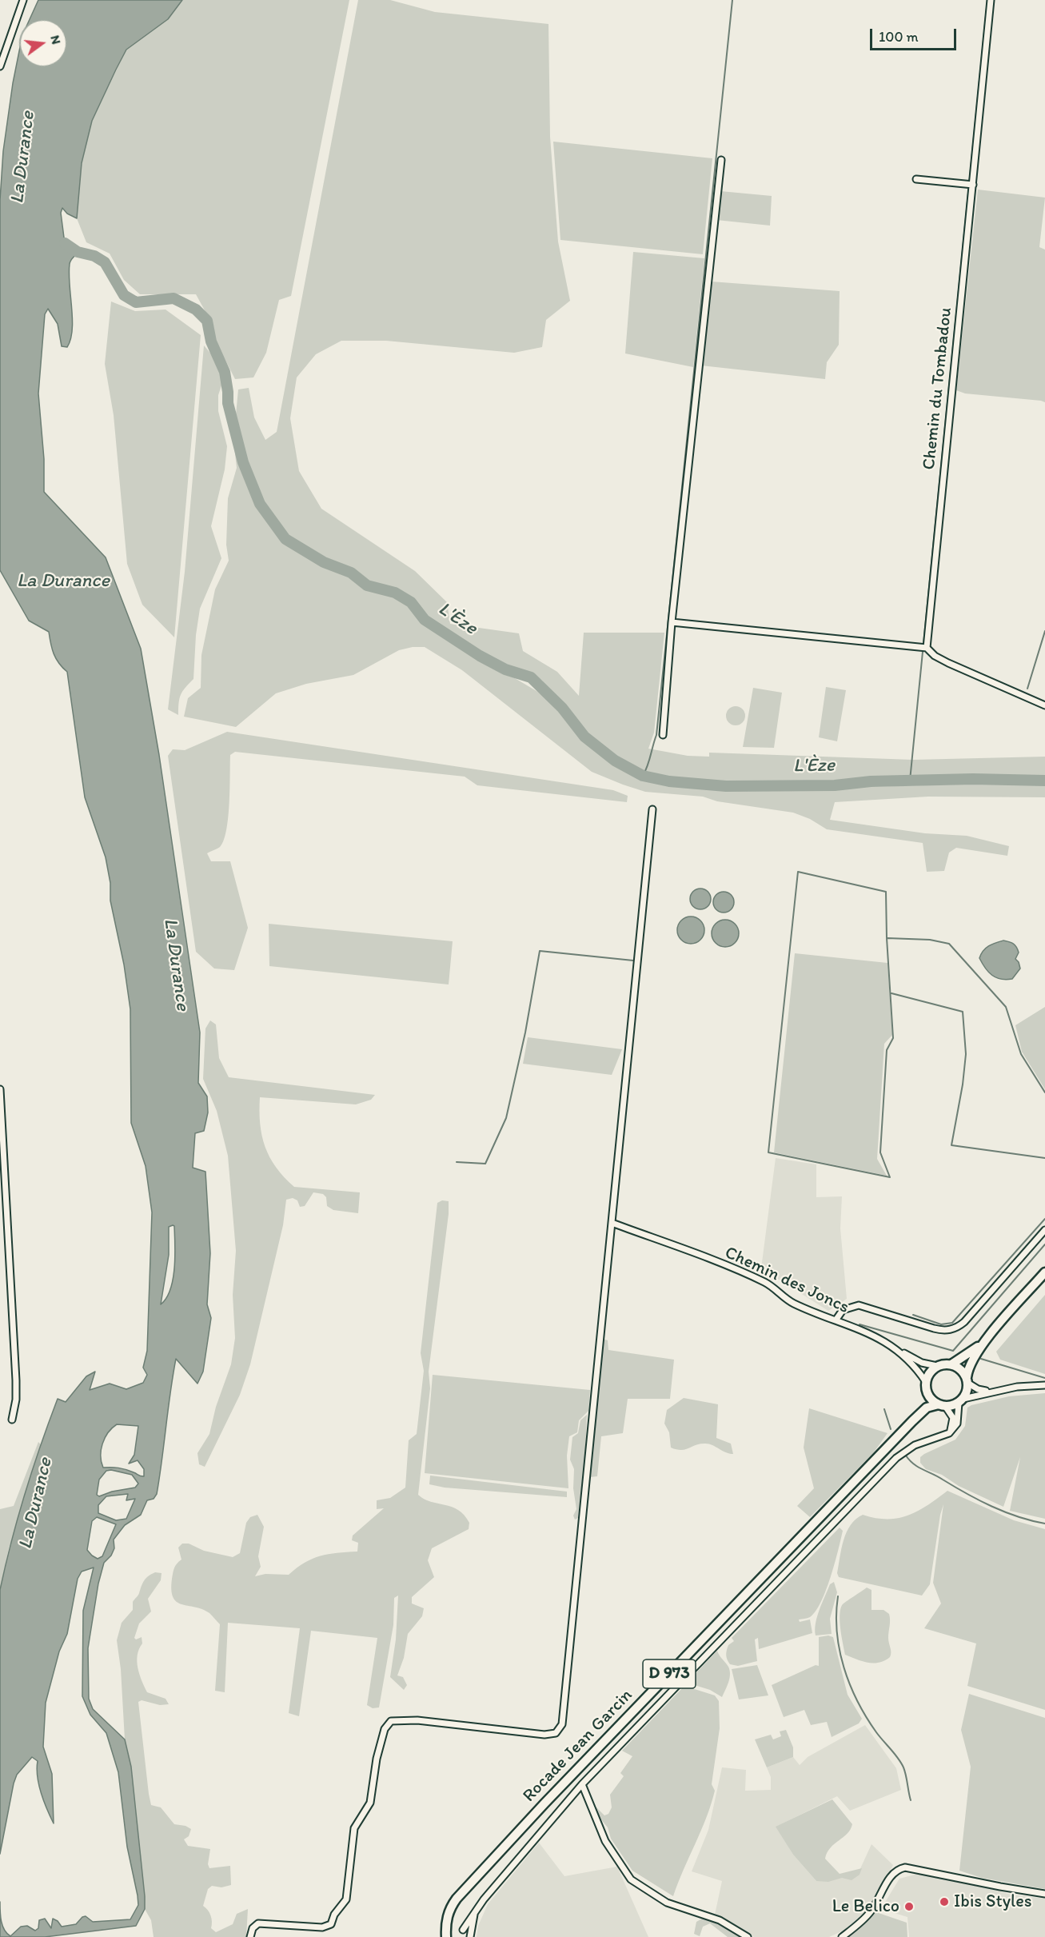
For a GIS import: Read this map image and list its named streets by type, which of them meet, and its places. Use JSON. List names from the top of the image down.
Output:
{
  "streets": {
    "main road": ["D 973", "Rocade Jean Garcin"],
    "street": ["Chemin du Tombadou", "Chemin des Joncs"]
  },
  "crossings": [
    ["Chemin des Joncs", "Rocade Jean Garcin"]
  ],
  "water": ["La Durance", "L'Èze"],
  "places": ["Ibis Styles", "Le Belico"],
  "scale_bar": "100 m",
  "north": "right"
}
